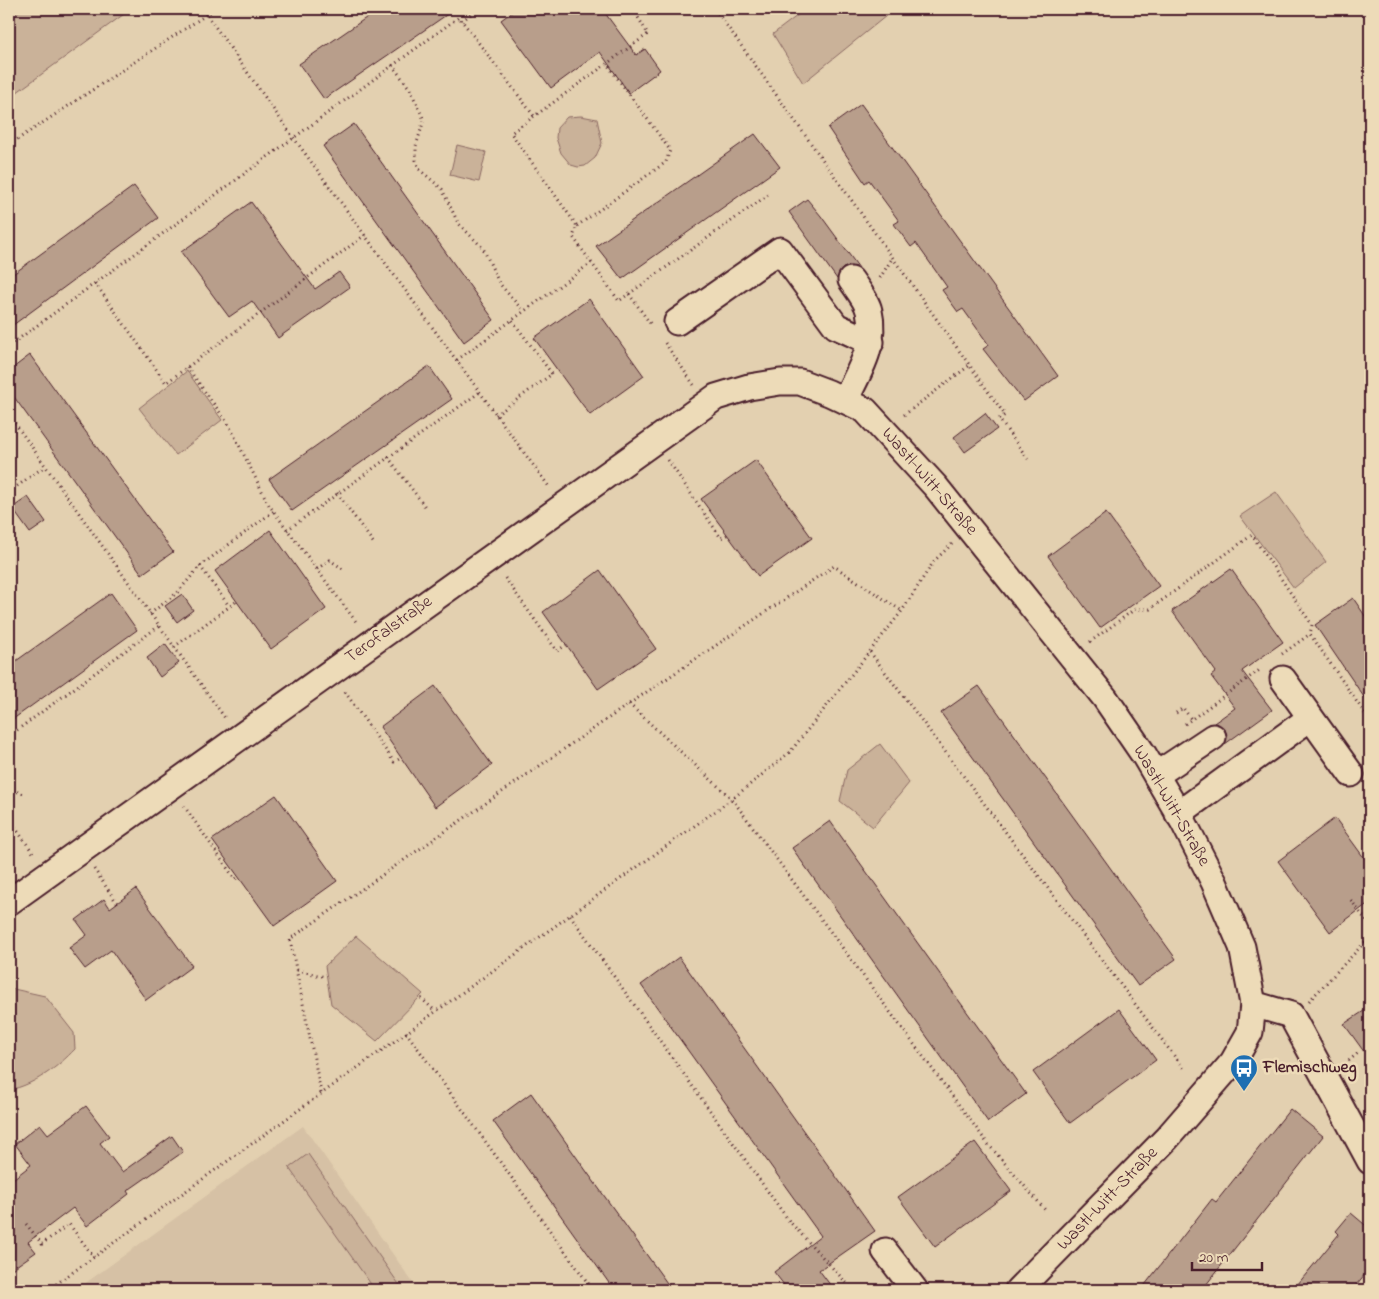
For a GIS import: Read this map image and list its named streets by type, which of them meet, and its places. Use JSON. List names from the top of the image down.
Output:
{
  "streets": {
    "street": ["Wastl-Witt-Straße", "Terofalstraße"]
  },
  "crossings": [
    ["Wastl-Witt-Straße", "Terofalstraße"]
  ],
  "places": {
    "bus stop": ["Flemischweg"]
  },
  "scale_bar": "20 m"
}
